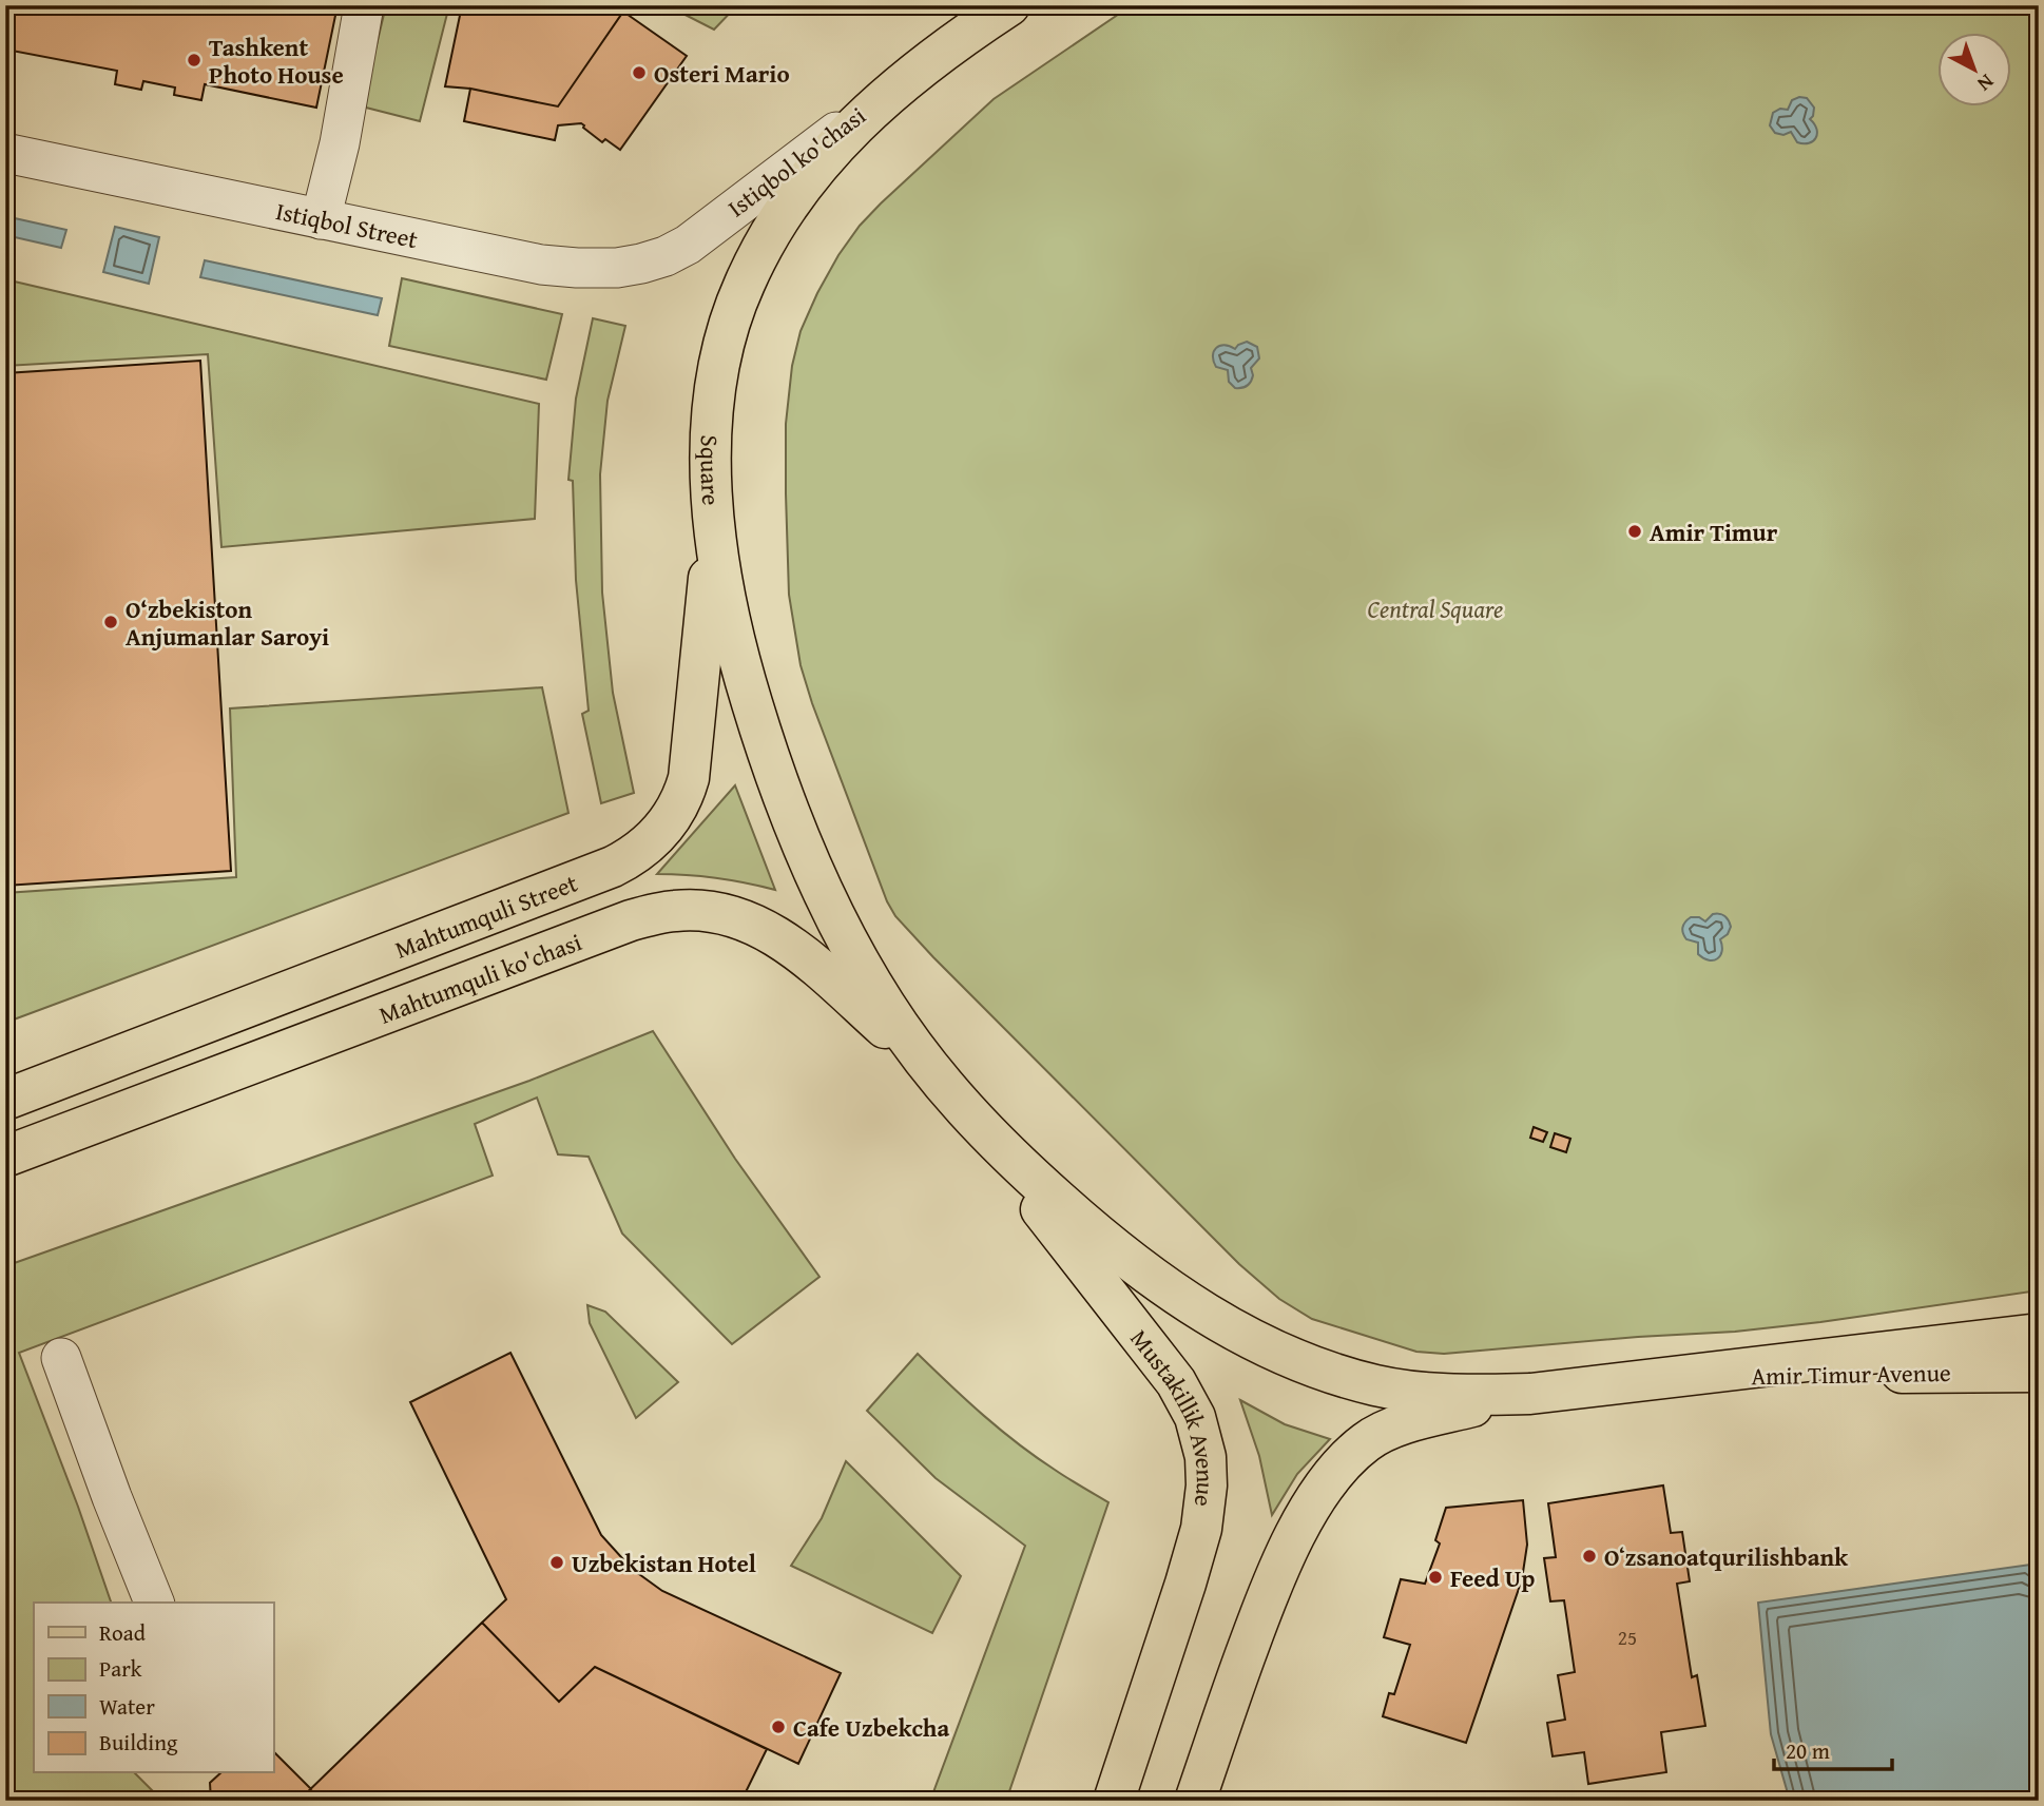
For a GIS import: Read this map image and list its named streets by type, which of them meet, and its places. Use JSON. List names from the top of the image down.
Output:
{
  "streets": {
    "main road": [
      "Square",
      "Mahtumquli Street",
      "Mahtumquli ko'chasi",
      "Amir Timur Avenue",
      "Mustakillik Avenue"
    ],
    "street": ["Istiqbol ko'chasi", "Istiqbol Street"]
  },
  "crossings": [
    ["Istiqbol ko'chasi", "Istiqbol Street"],
    ["Istiqbol ko'chasi", "Square"],
    ["Square", "Mahtumquli Street"],
    ["Mahtumquli ko'chasi", "Mustakillik Avenue"]
  ],
  "parks": ["Central Square"],
  "places": [
    "Tashkent Photo House",
    "Osteri Mario",
    "Amir Timur",
    "O‘zbekiston Anjumanlar Saroyi",
    "Oʻzsanoatqurilishbank",
    "Uzbekistan Hotel",
    "Feed Up",
    "Cafe Uzbekcha"
  ],
  "house_numbers": ["25"],
  "legend": [
    "Road",
    "Park",
    "Water",
    "Building"
  ],
  "scale_bar": "20 m",
  "north": "bottom right"
}
